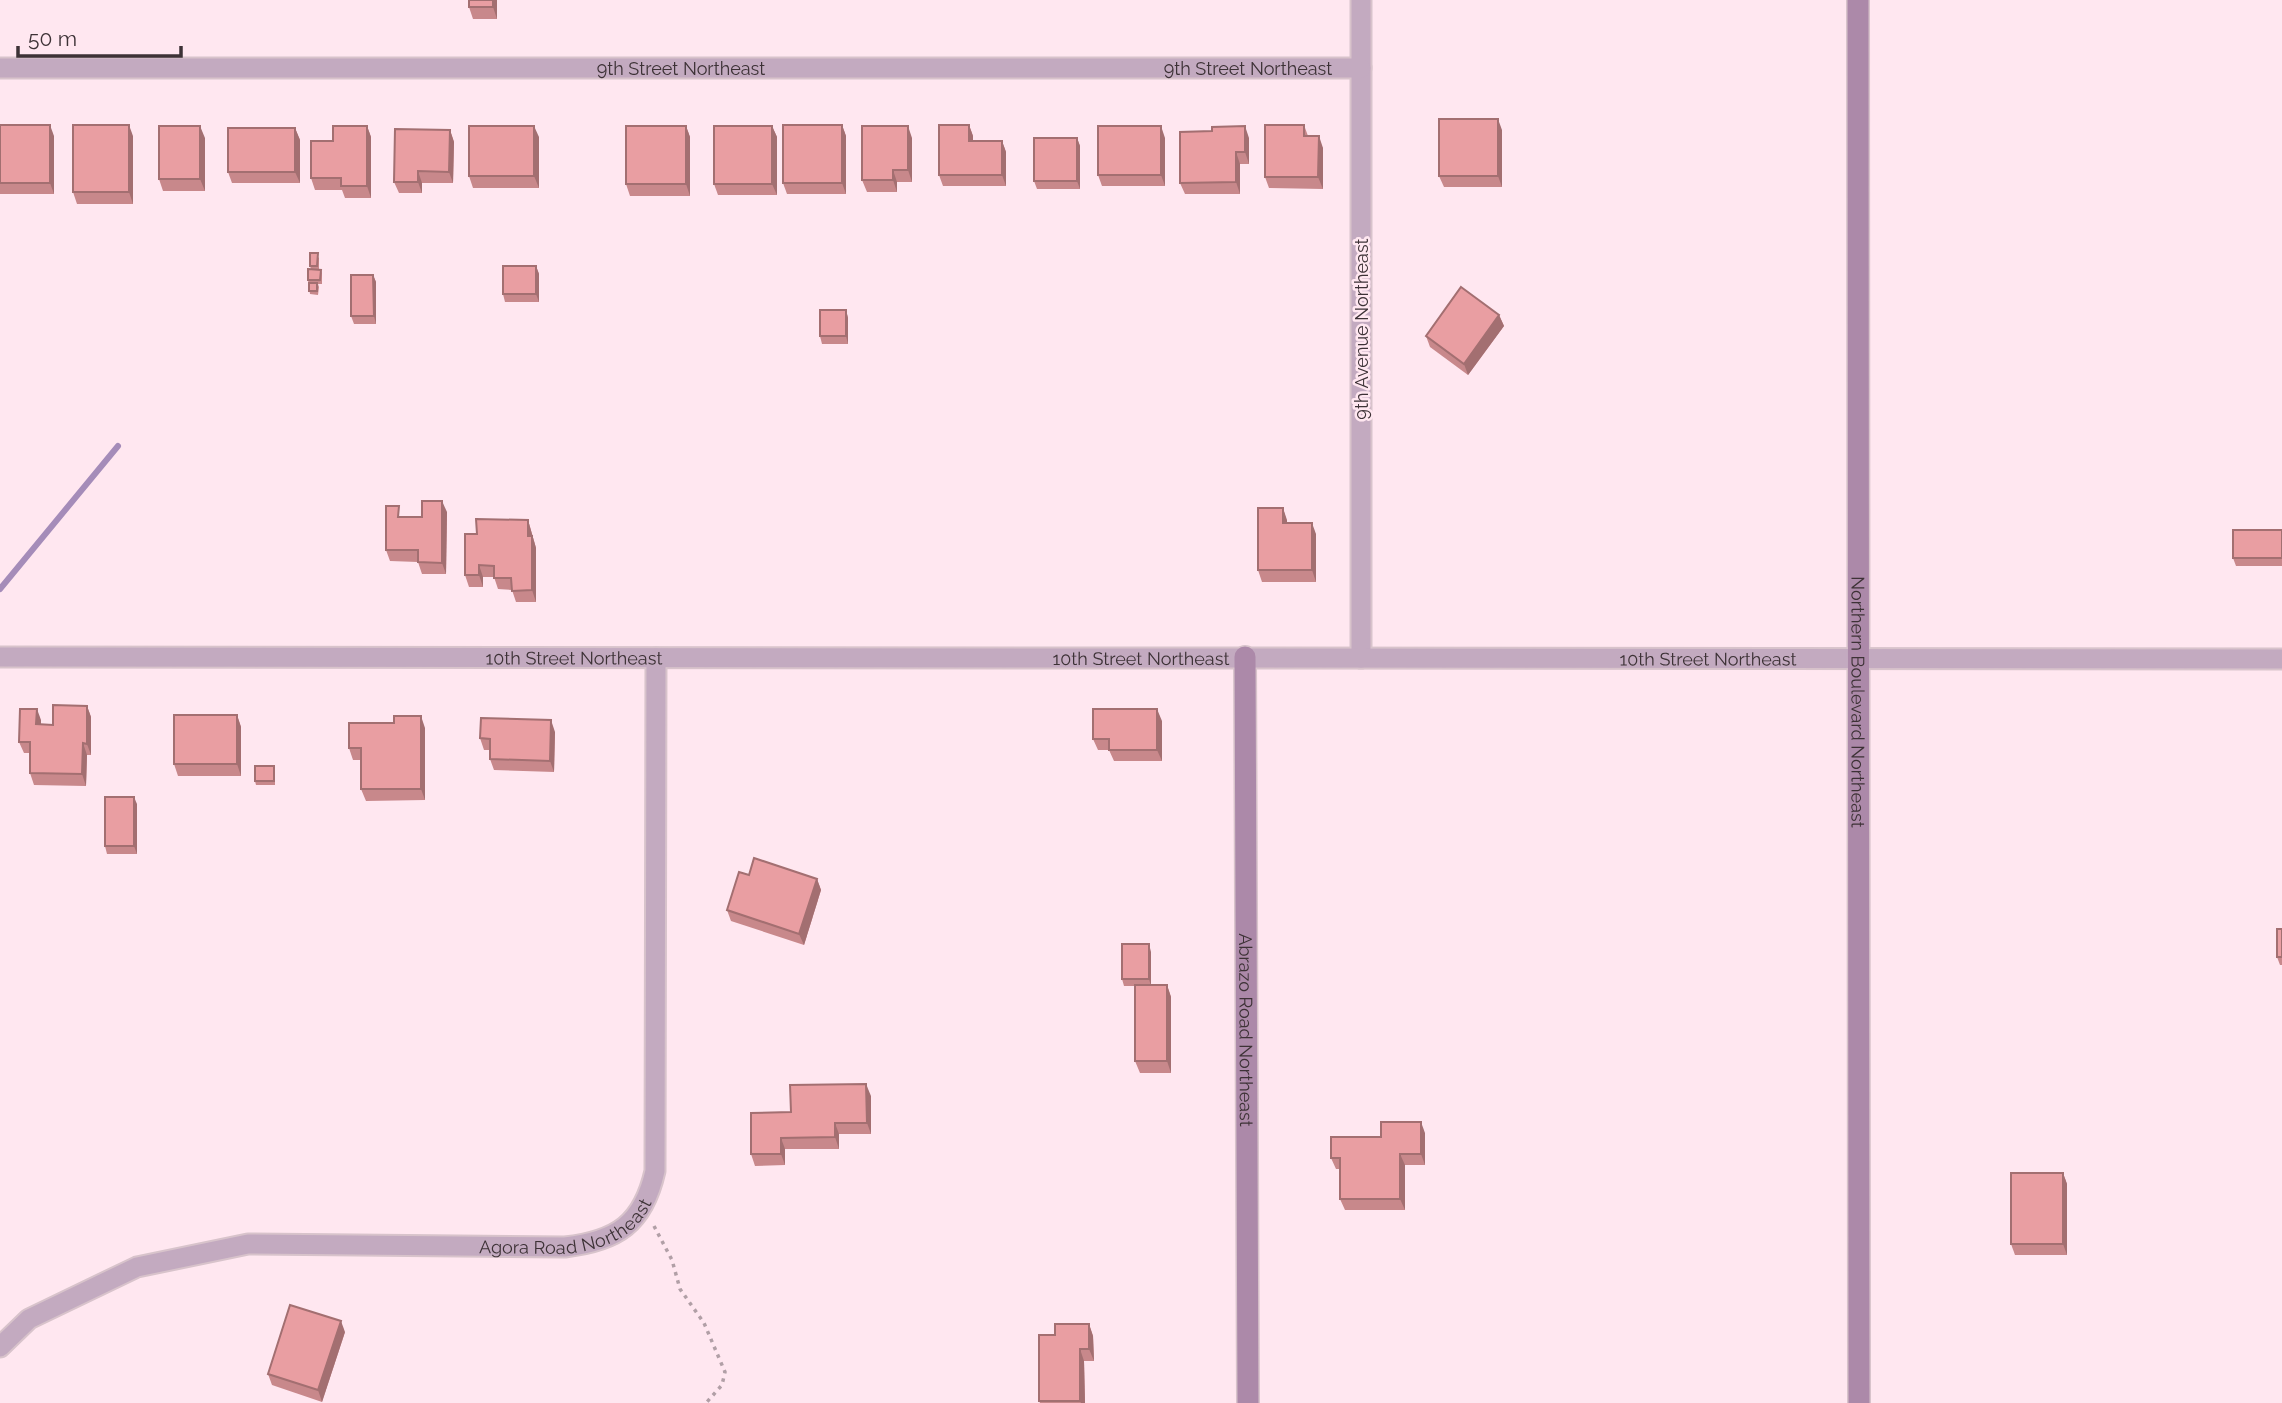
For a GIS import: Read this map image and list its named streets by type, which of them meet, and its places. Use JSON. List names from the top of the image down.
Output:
{
  "streets": {
    "main road": ["Northern Boulevard Northeast", "Abrazo Road Northeast"],
    "street": [
      "9th Street Northeast",
      "9th Avenue Northeast",
      "10th Street Northeast",
      "Agora Road Northeast"
    ]
  },
  "crossings": [
    ["9th Street Northeast", "9th Avenue Northeast"],
    ["9th Avenue Northeast", "10th Street Northeast"],
    ["10th Street Northeast", "Northern Boulevard Northeast"],
    ["10th Street Northeast", "Abrazo Road Northeast"],
    ["10th Street Northeast", "Agora Road Northeast"]
  ],
  "scale_bar": "50 m"
}
